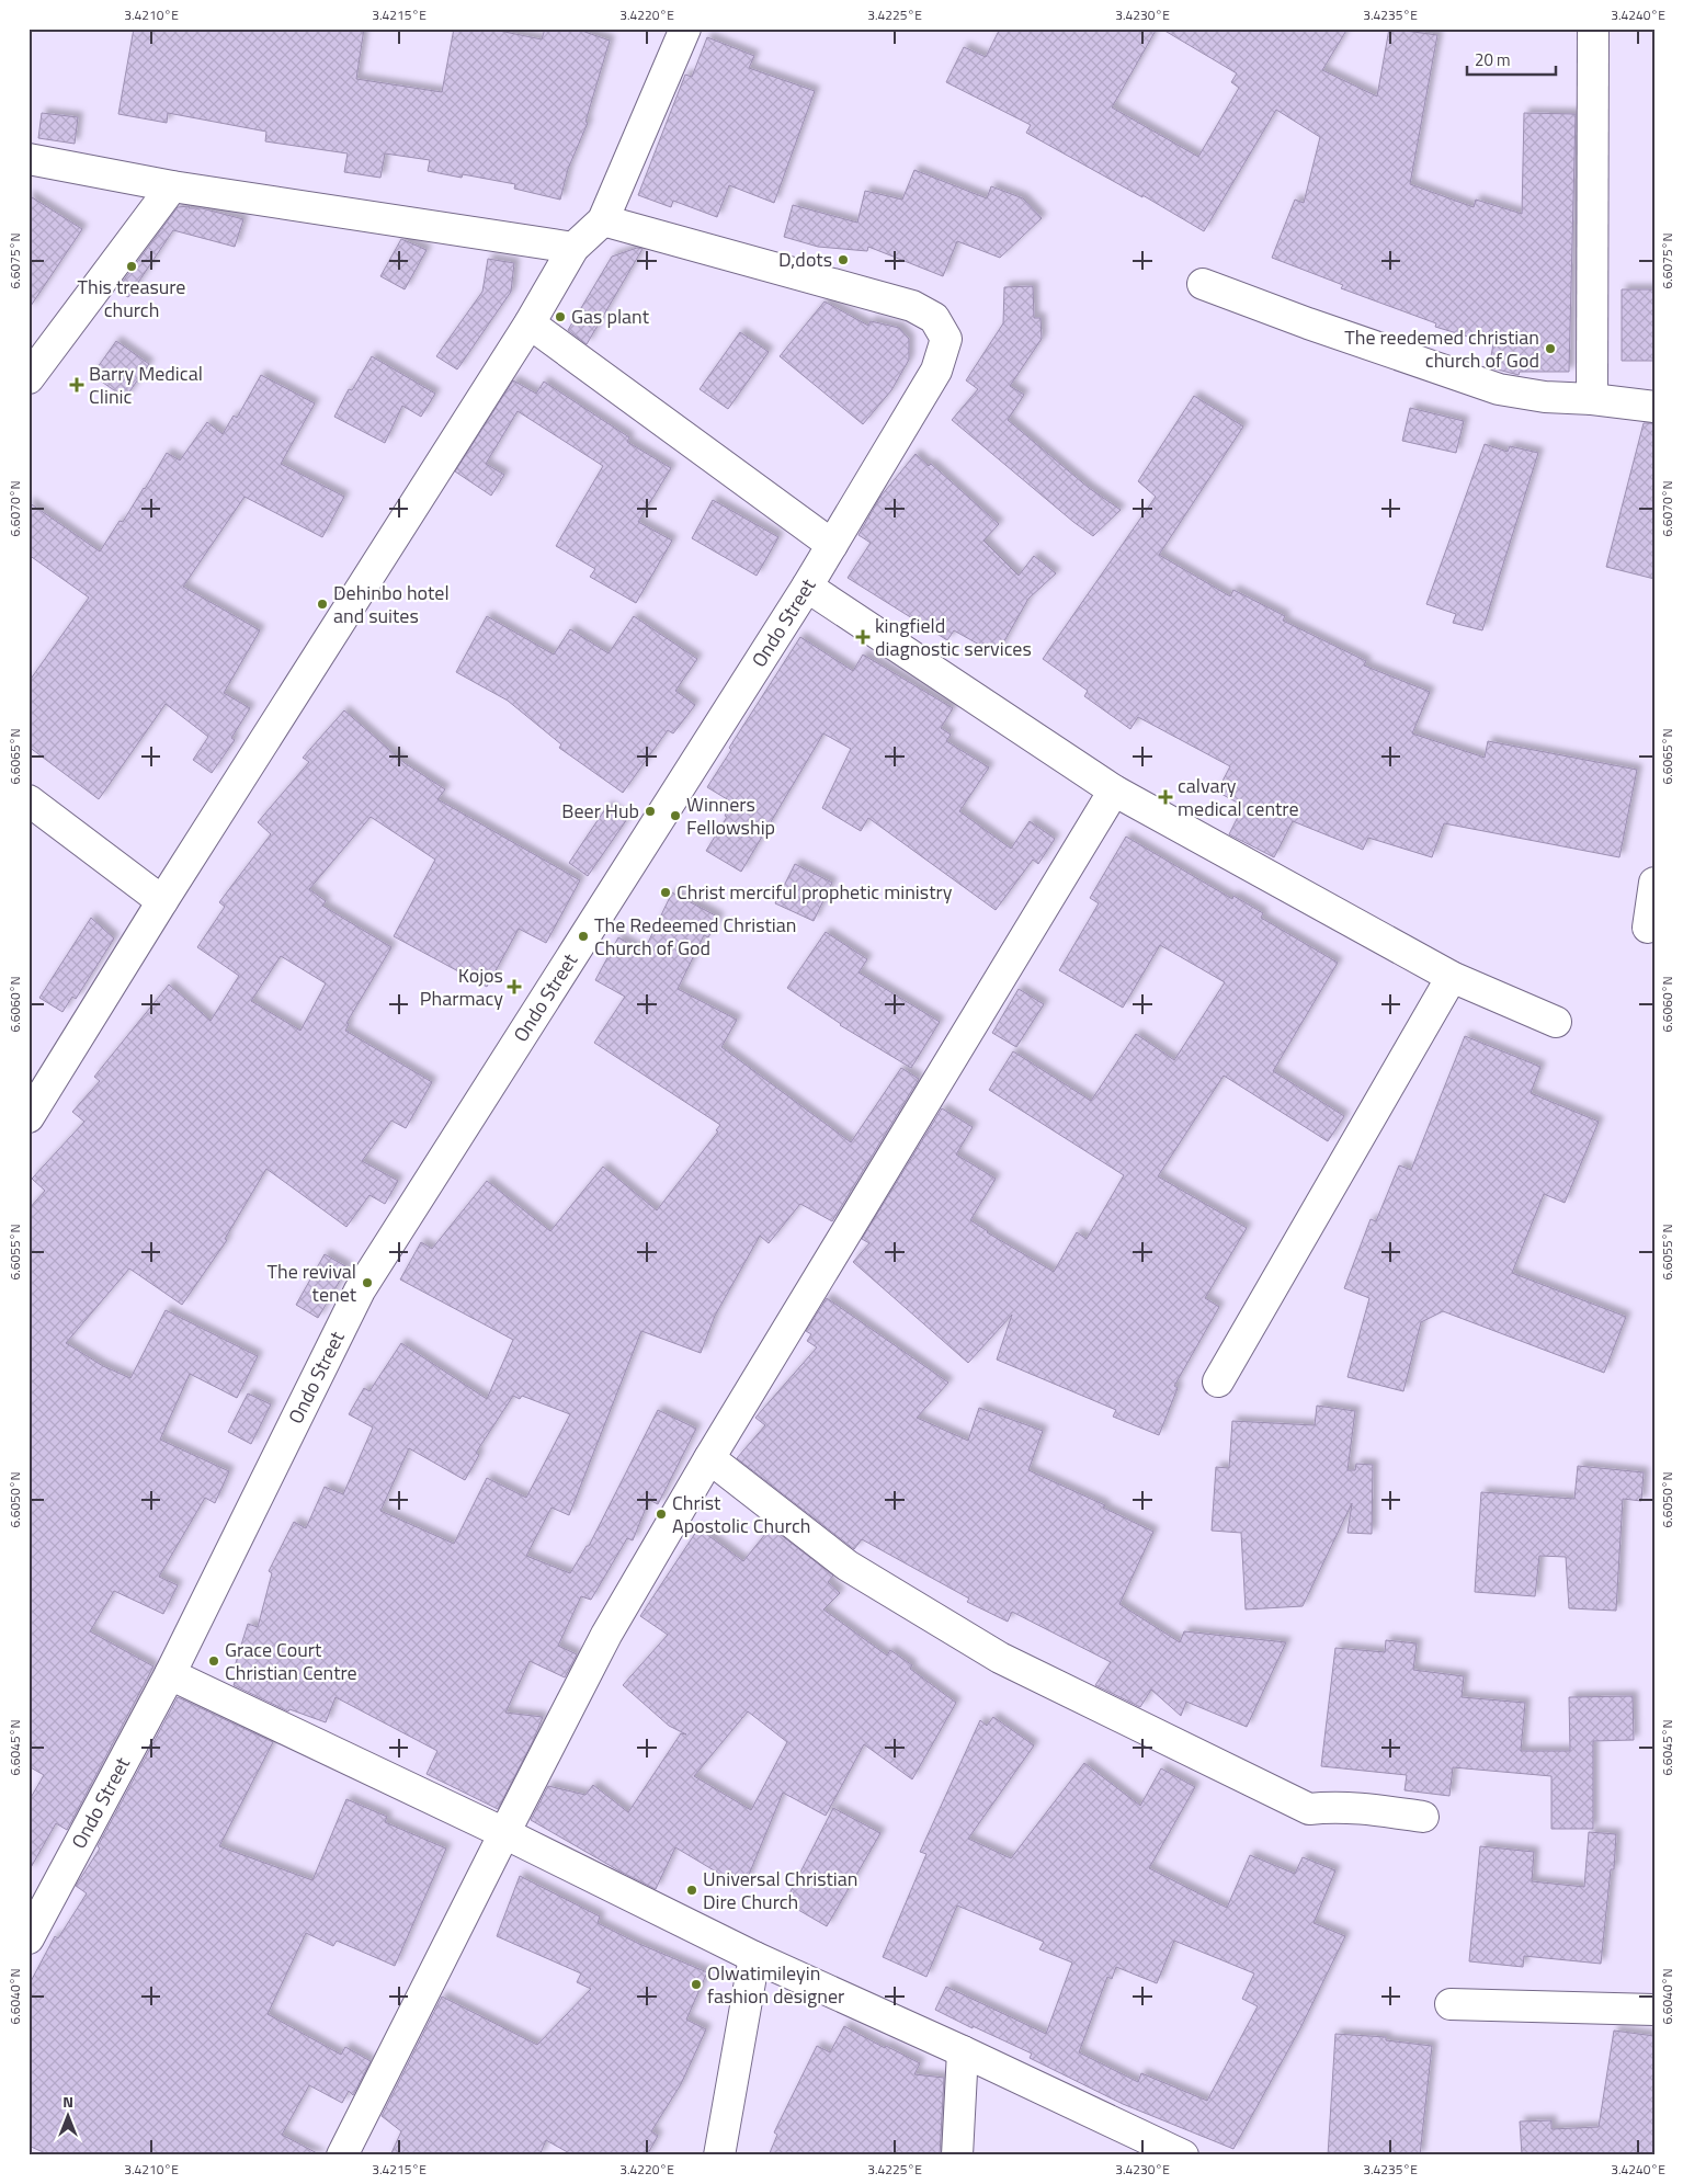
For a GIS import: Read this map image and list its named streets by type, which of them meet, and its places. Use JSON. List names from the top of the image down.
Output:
{
  "streets": {
    "street": ["Ondo Street"]
  },
  "places": {
    "other": [
      "D,dots",
      "This treasure church",
      "Gas plant",
      "The reedemed christian church of God",
      "Dehinbo hotel and suites",
      "Beer Hub",
      "Winners Fellowship",
      "Christ merciful prophetic ministry",
      "The Redeemed Christian Church of God",
      "The revival tenet",
      "Christ Apostolic Church",
      "Grace Court Christian Centre",
      "Universal Christian Dire Church",
      "Olwatimileyin fashion designer"
    ],
    "health": [
      "Barry Medical Clinic",
      "kingfield diagnostic services",
      "calvary medical centre",
      "Kojos Pharmacy"
    ]
  },
  "scale_bar": "20 m",
  "north": "top",
  "coordinates": [
    "3.4210°E",
    "3.4215°E",
    "3.4220°E",
    "3.4225°E",
    "3.4230°E",
    "3.4235°E",
    "3.4240°E",
    "6.6075°N",
    "6.6070°N",
    "6.6065°N",
    "6.6060°N",
    "6.6055°N",
    "6.6050°N",
    "6.6045°N",
    "6.6040°N"
  ]
}
